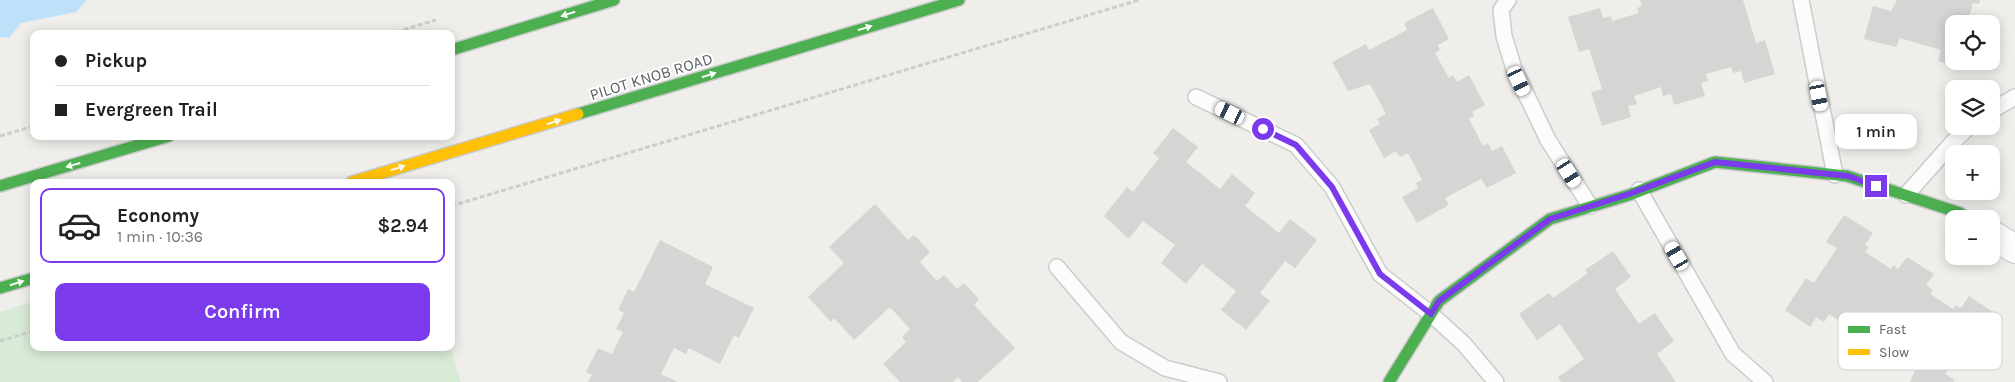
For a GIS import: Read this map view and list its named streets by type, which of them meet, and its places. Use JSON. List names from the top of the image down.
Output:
{
  "streets": {
    "main road": ["PILOT KNOB ROAD"]
  },
  "one_way": ["PILOT KNOB ROAD"],
  "legend": ["Fast", "Slow"],
  "page": {
    "map_buttons": ["+", "−"],
    "banner": ["Pickup", "Evergreen Trail"],
    "bubble": "1 min",
    "list": [
      {
        "name": "Economy",
        "note": "1 min · 10:36",
        "value": "$2.94"
      }
    ],
    "buttons": "Confirm"
  }
}
